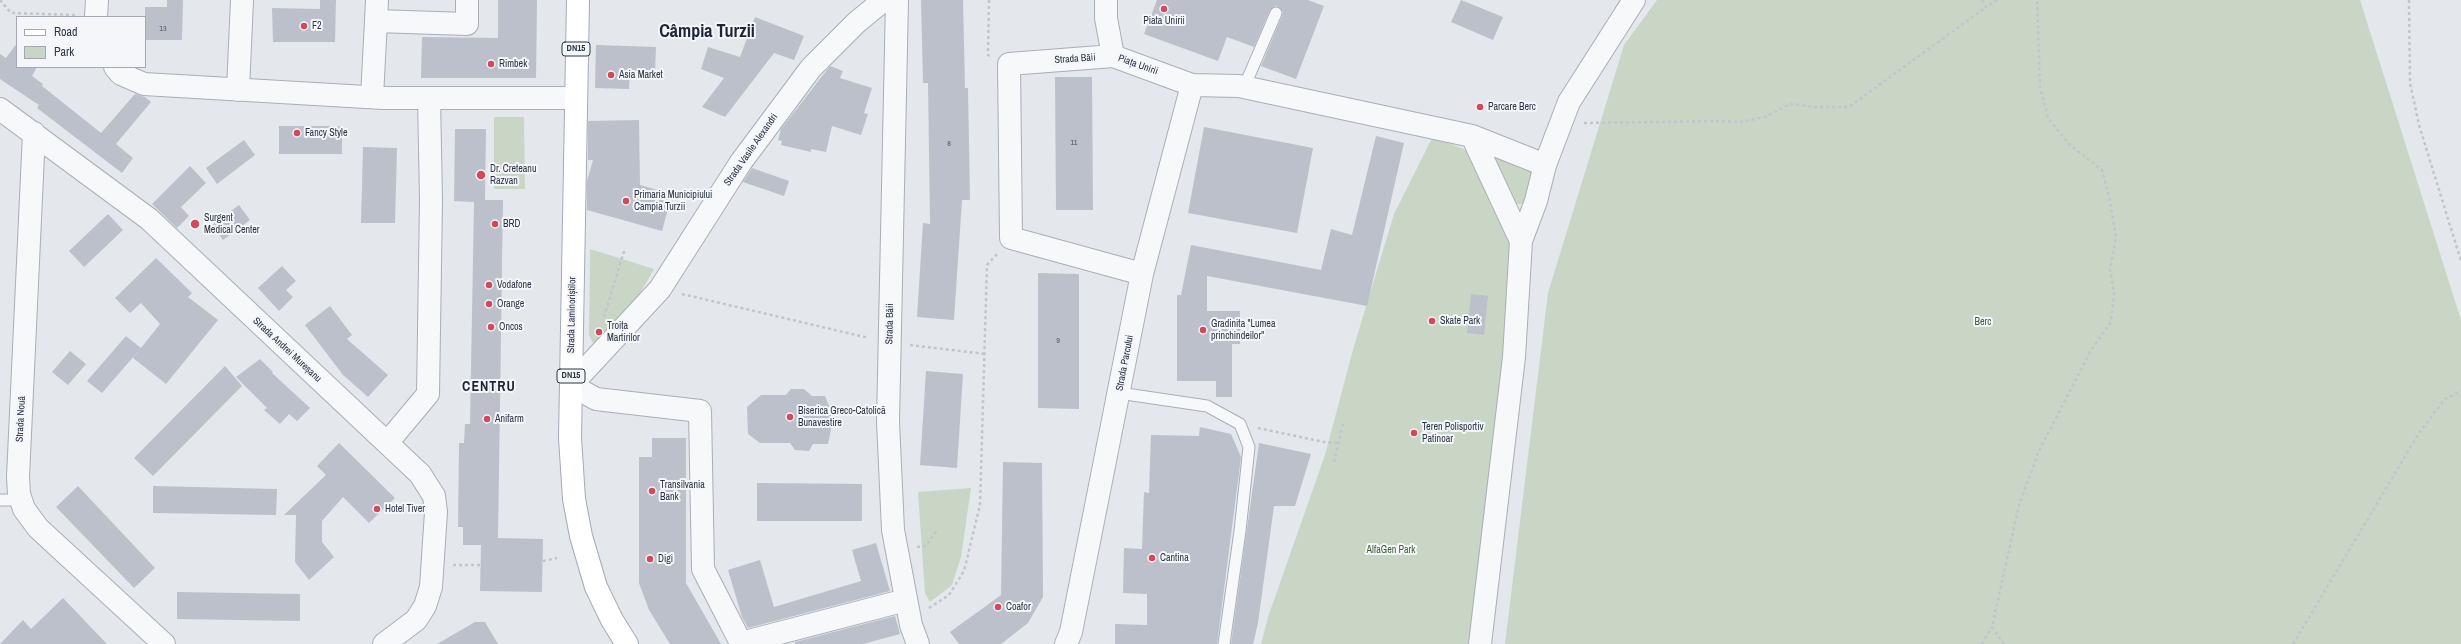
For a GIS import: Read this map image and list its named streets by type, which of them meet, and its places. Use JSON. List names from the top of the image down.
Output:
{
  "streets": {
    "main road": ["DN15", "Strada Laminoriștilor"],
    "street": [
      "Strada Băii",
      "Piața Unirii",
      "Strada Vasile Alexandri",
      "Strada Andrei Mureșanu",
      "Strada Parcului",
      "Strada Nouă"
    ]
  },
  "crossings": [
    ["Strada Băii", "Piața Unirii"],
    ["Piața Unirii", "Strada Parcului"],
    ["Strada Vasile Alexandri", "Strada Laminoriștilor"],
    ["Strada Andrei Mureșanu", "Strada Nouă"]
  ],
  "districts": ["Câmpia Turzii", "CENTRU"],
  "parks": ["Berc", "AlfaGen Park"],
  "places": [
    "Piata Unirii",
    "F2",
    "Rimbek",
    "Asia Market",
    "Parcare Berc",
    "Fancy Style",
    "Dr. Creteanu Razvan",
    "Primaria Municipiului Campia Turzii",
    "Surgent Medical Center",
    "BRD",
    "Vodafone",
    "Orange",
    "Skate Park",
    "Oncos",
    "Gradinita \"Lumea princhindeilor\"",
    "Troița Martirilor",
    "Biserica Greco-Catolică Bunavestire",
    "Anifarm",
    "Teren Polisportiv Patinoar",
    "Transilvania Bank",
    "Hotel Tiver",
    "Cantina",
    "Digi",
    "Coafor"
  ],
  "house_numbers": [
    "13",
    "11",
    "8",
    "9"
  ],
  "legend": ["Road", "Park"]
}
